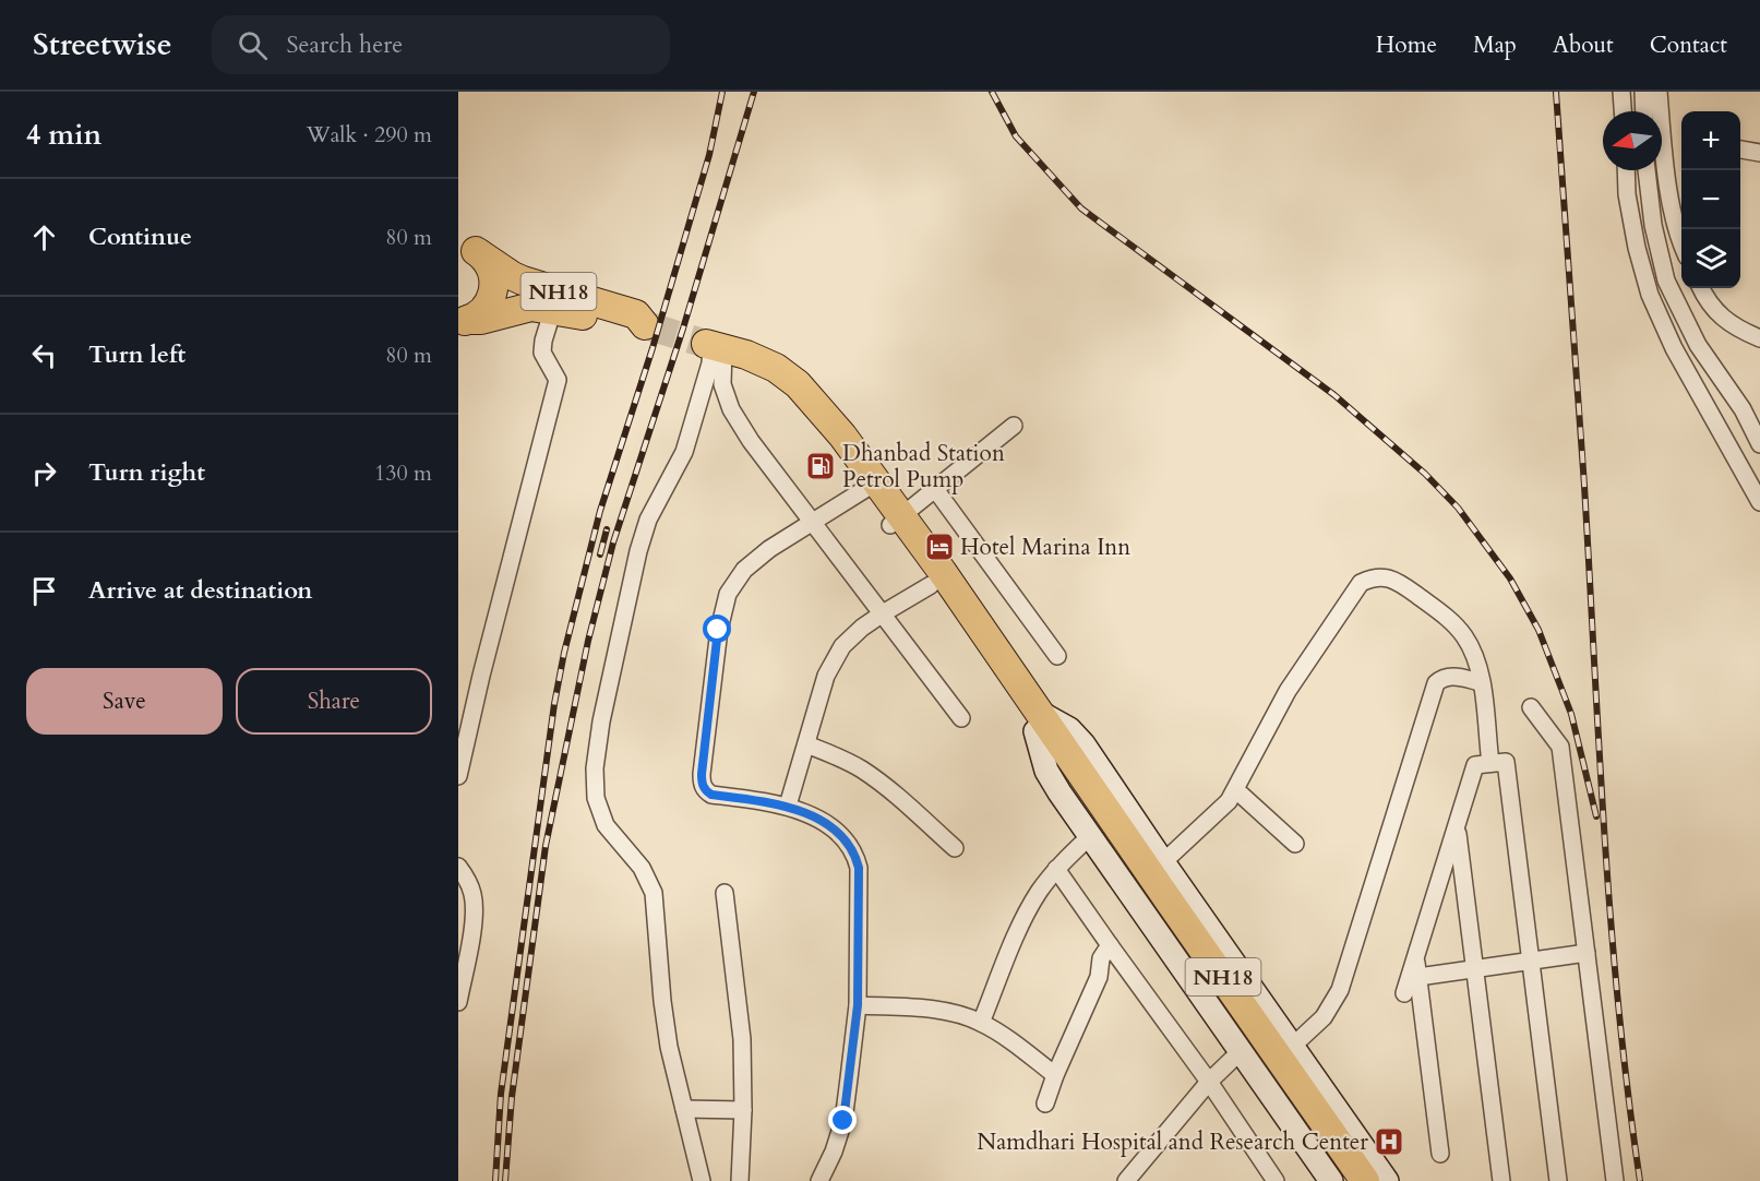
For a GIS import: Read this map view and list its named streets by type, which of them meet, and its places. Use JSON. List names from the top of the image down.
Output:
{
  "streets": {
    "highway": ["NH18"]
  },
  "places": {
    "fuel station": ["Dhanbad Station Petrol Pump"],
    "hotel": ["Hotel Marina Inn"],
    "hospital": ["Namdhari Hospital and Research Center"]
  },
  "north": "left",
  "page": {
    "header": "Streetwise",
    "search": "Search here",
    "nav": [
      "Home",
      "Map",
      "About",
      "Contact"
    ],
    "heading": ["4 min", "Walk · 290 m"],
    "map_buttons": ["+", "−"],
    "list": [
      ["Continue", "80 m"],
      ["Turn left", "80 m"],
      ["Turn right", "130 m"],
      "Arrive at destination"
    ],
    "buttons": ["Save", "Share"]
  }
}
